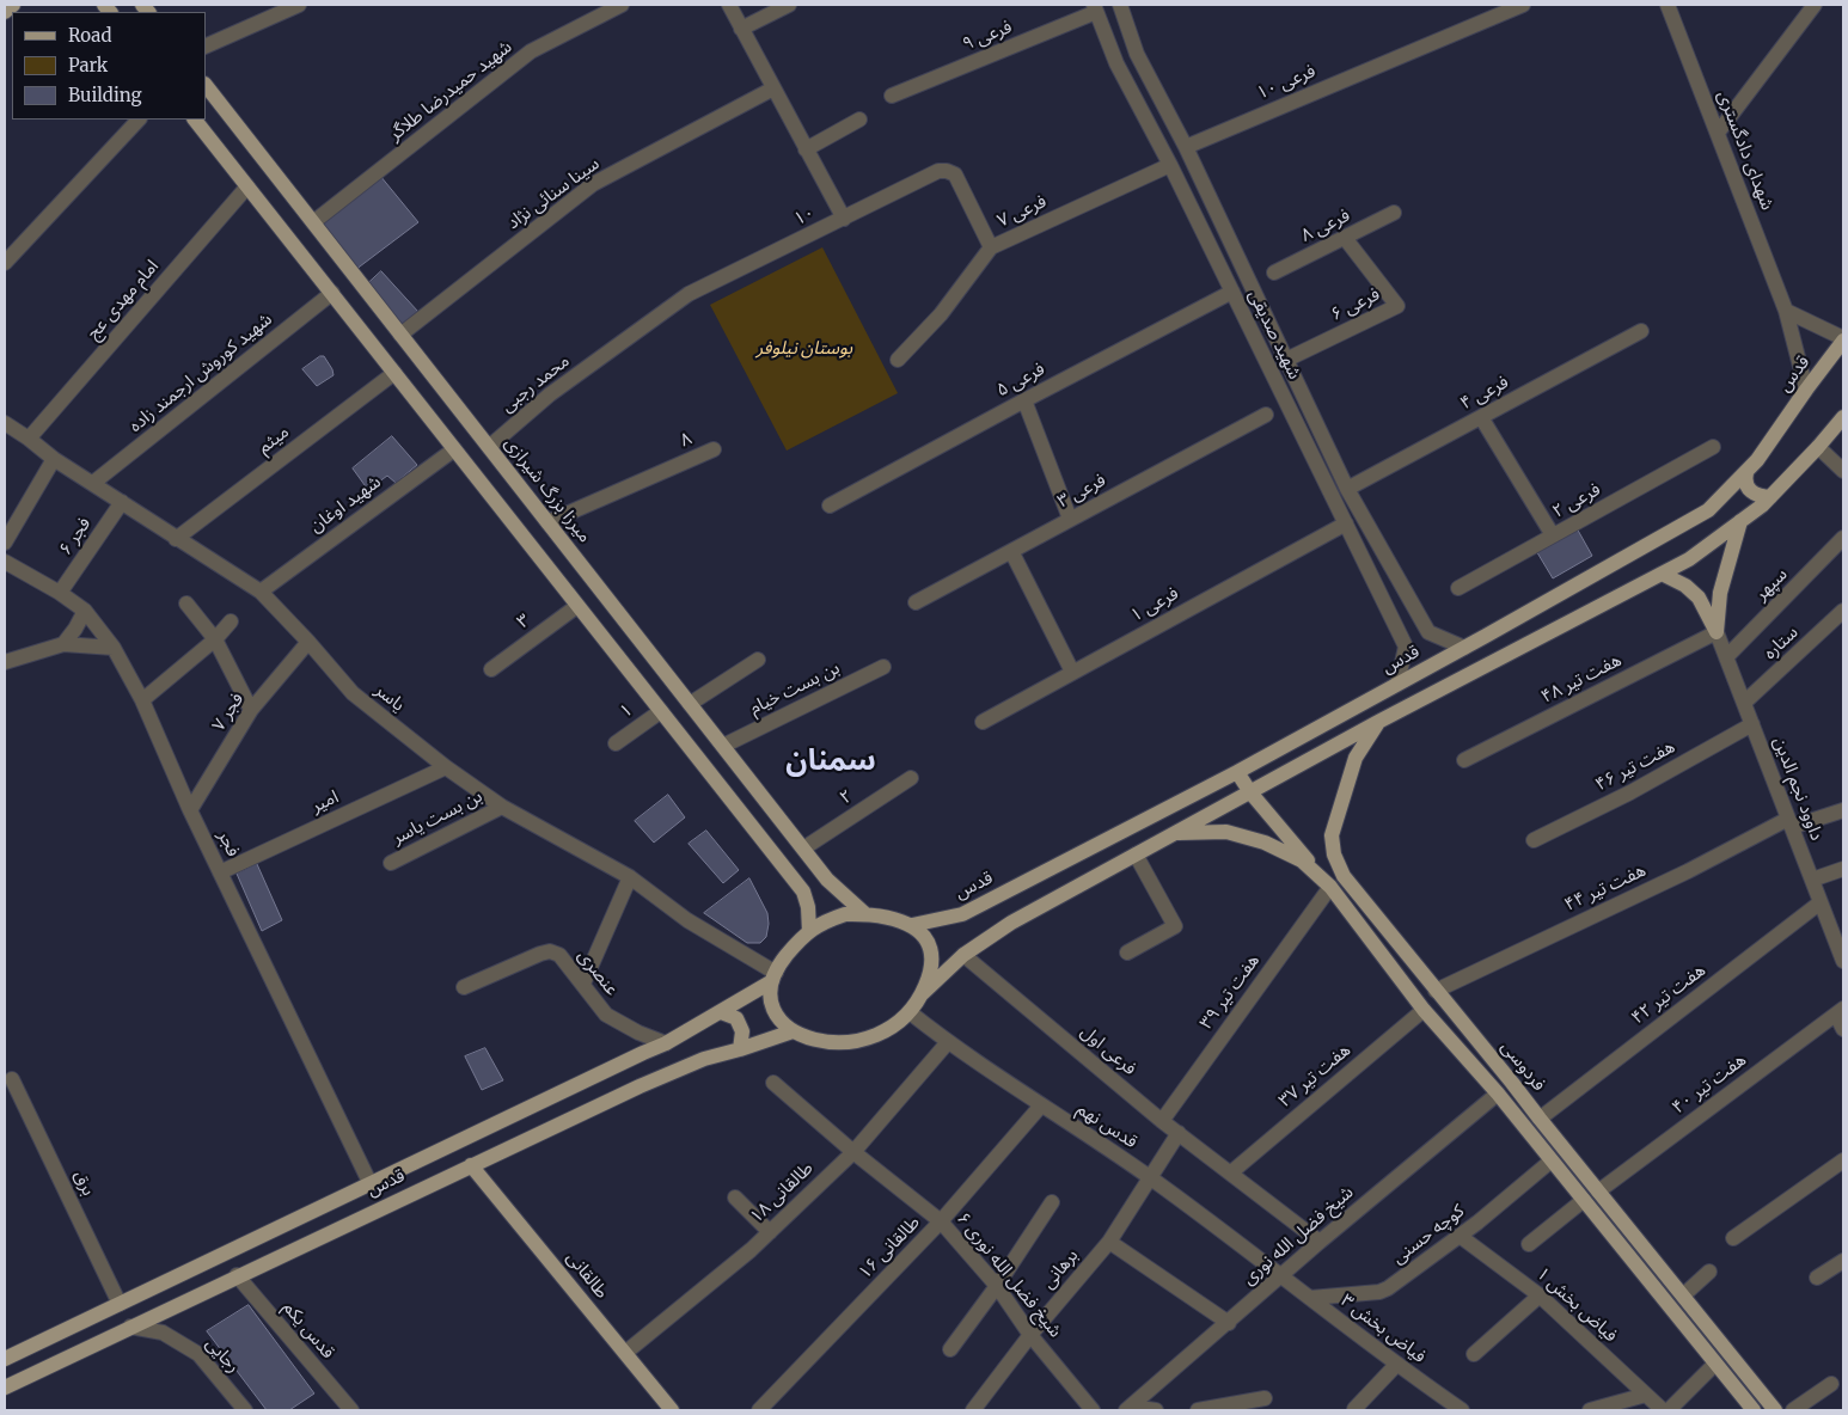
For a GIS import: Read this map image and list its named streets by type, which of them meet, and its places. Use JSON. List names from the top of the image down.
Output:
{
  "streets": {
    "main road": [
      "قدس",
      "میرزا بزرگ شیرازی",
      "فردوسی",
      "طالقانی"
    ],
    "street": [
      "فرعی ۹",
      "فرعی ۱۰",
      "شهید حمیدرضا طلاگر",
      "شهدای دادگستری",
      "سینا سنائی نژاد",
      "فرعی ۷",
      "۱۰",
      "فرعی ۸",
      "امام مهدی عج",
      "فرعی ۶",
      "شهید صدیقی",
      "شهید کوروش ارجمند زاده",
      "فرعی ۵",
      "محمد رجبی",
      "فرعی ۴",
      "میثم",
      "۸",
      "فرعی ۳",
      "فرعی ۲",
      "شهید اوغان",
      "فجر ۶",
      "سپهر",
      "فرعی ۱",
      "۳",
      "ستاره",
      "هفت تیر ۴۸",
      "بن بست خیام",
      "یاسر",
      "۱",
      "فجر ۷",
      "هفت تیر ۴۶",
      "داوود نجم الدین",
      "۲",
      "امیر",
      "بن بست یاسر",
      "فجر",
      "هفت تیر ۴۴",
      "عنصری",
      "هفت تیر ۳۹",
      "هفت تیر ۴۲",
      "فرعی اول",
      "هفت تیر ۳۷",
      "هفت تیر ۴۰",
      "قدس نهم",
      "برق",
      "طالقانی ۱۸",
      "کوچه حسنی",
      "شیخ فضل الله نوری",
      "طالقانی ۱۶",
      "برهانی",
      "شیخ فضل الله نوری ۶",
      "فیاض بخش ۱",
      "فیاض بخش ۳",
      "قدس یکم",
      "رجایی"
    ]
  },
  "crossings": [
    ["فرعی ۹", "شهید صدیقی"],
    ["فرعی ۱۰", "شهید صدیقی"],
    ["شهید حمیدرضا طلاگر", "میرزا بزرگ شیرازی"],
    ["شهدای دادگستری", "قدس"],
    ["سینا سنائی نژاد", "میرزا بزرگ شیرازی"],
    ["فرعی ۷", "۱۰"],
    ["فرعی ۷", "شهید صدیقی"],
    ["۱۰", "محمد رجبی"],
    ["فرعی ۸", "فرعی ۶"],
    ["امام مهدی عج", "یاسر"],
    ["فرعی ۶", "شهید صدیقی"],
    ["شهید صدیقی", "قدس"],
    ["شهید صدیقی", "فرعی ۵"],
    ["شهید صدیقی", "فرعی ۴"],
    ["شهید صدیقی", "فرعی ۱"],
    ["شهید کوروش ارجمند زاده", "یاسر"],
    ["قدس", "میرزا بزرگ شیرازی"],
    ["قدس", "یاسر"],
    ["قدس", "فجر"],
    ["قدس", "عنصری"],
    ["قدس", "فردوسی"],
    ["قدس", "قدس نهم"],
    ["قدس", "برق"],
    ["قدس", "طالقانی"],
    ["قدس", "قدس یکم"],
    ["قدس", "رجایی"],
    ["محمد رجبی", "میرزا بزرگ شیرازی"],
    ["میثم", "یاسر"],
    ["۸", "میرزا بزرگ شیرازی"],
    ["میرزا بزرگ شیرازی", "بن بست خیام"],
    ["میرزا بزرگ شیرازی", "یاسر"],
    ["میرزا بزرگ شیرازی", "۲"],
    ["میرزا بزرگ شیرازی", "قدس نهم"],
    ["شهید اوغان", "یاسر"],
    ["فجر ۶", "یاسر"],
    ["فجر ۶", "فجر"],
    ["سپهر", "داوود نجم الدین"],
    ["ستاره", "داوود نجم الدین"],
    ["هفت تیر ۴۸", "داوود نجم الدین"],
    ["یاسر", "فجر ۷"],
    ["یاسر", "امیر"],
    ["یاسر", "بن بست یاسر"],
    ["یاسر", "قدس نهم"],
    ["فجر ۷", "فجر"],
    ["هفت تیر ۴۶", "داوود نجم الدین"],
    ["داوود نجم الدین", "هفت تیر ۴۴"],
    ["داوود نجم الدین", "هفت تیر ۴۲"],
    ["امیر", "فجر"],
    ["هفت تیر ۴۴", "فردوسی"],
    ["هفت تیر ۳۹", "فرعی اول"],
    ["هفت تیر ۳۹", "فردوسی"],
    ["هفت تیر ۴۲", "فردوسی"],
    ["فرعی اول", "هفت تیر ۳۷"],
    ["فرعی اول", "شیخ فضل الله نوری"],
    ["فرعی اول", "برهانی"],
    ["فردوسی", "هفت تیر ۳۷"],
    ["فردوسی", "هفت تیر ۴۰"],
    ["فردوسی", "کوچه حسنی"],
    ["فردوسی", "شیخ فضل الله نوری"],
    ["قدس نهم", "طالقانی ۱۸"],
    ["قدس نهم", "شیخ فضل الله نوری"],
    ["قدس نهم", "طالقانی ۱۶"],
    ["قدس نهم", "برهانی"],
    ["قدس نهم", "فیاض بخش ۳"],
    ["طالقانی ۱۸", "طالقانی"],
    ["طالقانی ۱۸", "شیخ فضل الله نوری ۶"],
    ["کوچه حسنی", "فیاض بخش ۱"],
    ["کوچه حسنی", "فیاض بخش ۳"],
    ["شیخ فضل الله نوری", "فیاض بخش ۳"],
    ["طالقانی ۱۶", "شیخ فضل الله نوری ۶"],
    ["برهانی", "شیخ فضل الله نوری ۶"]
  ],
  "districts": ["سمنان"],
  "parks": ["بوستان نیلوفر"],
  "legend": ["Road", "Park", "Building"]
}
